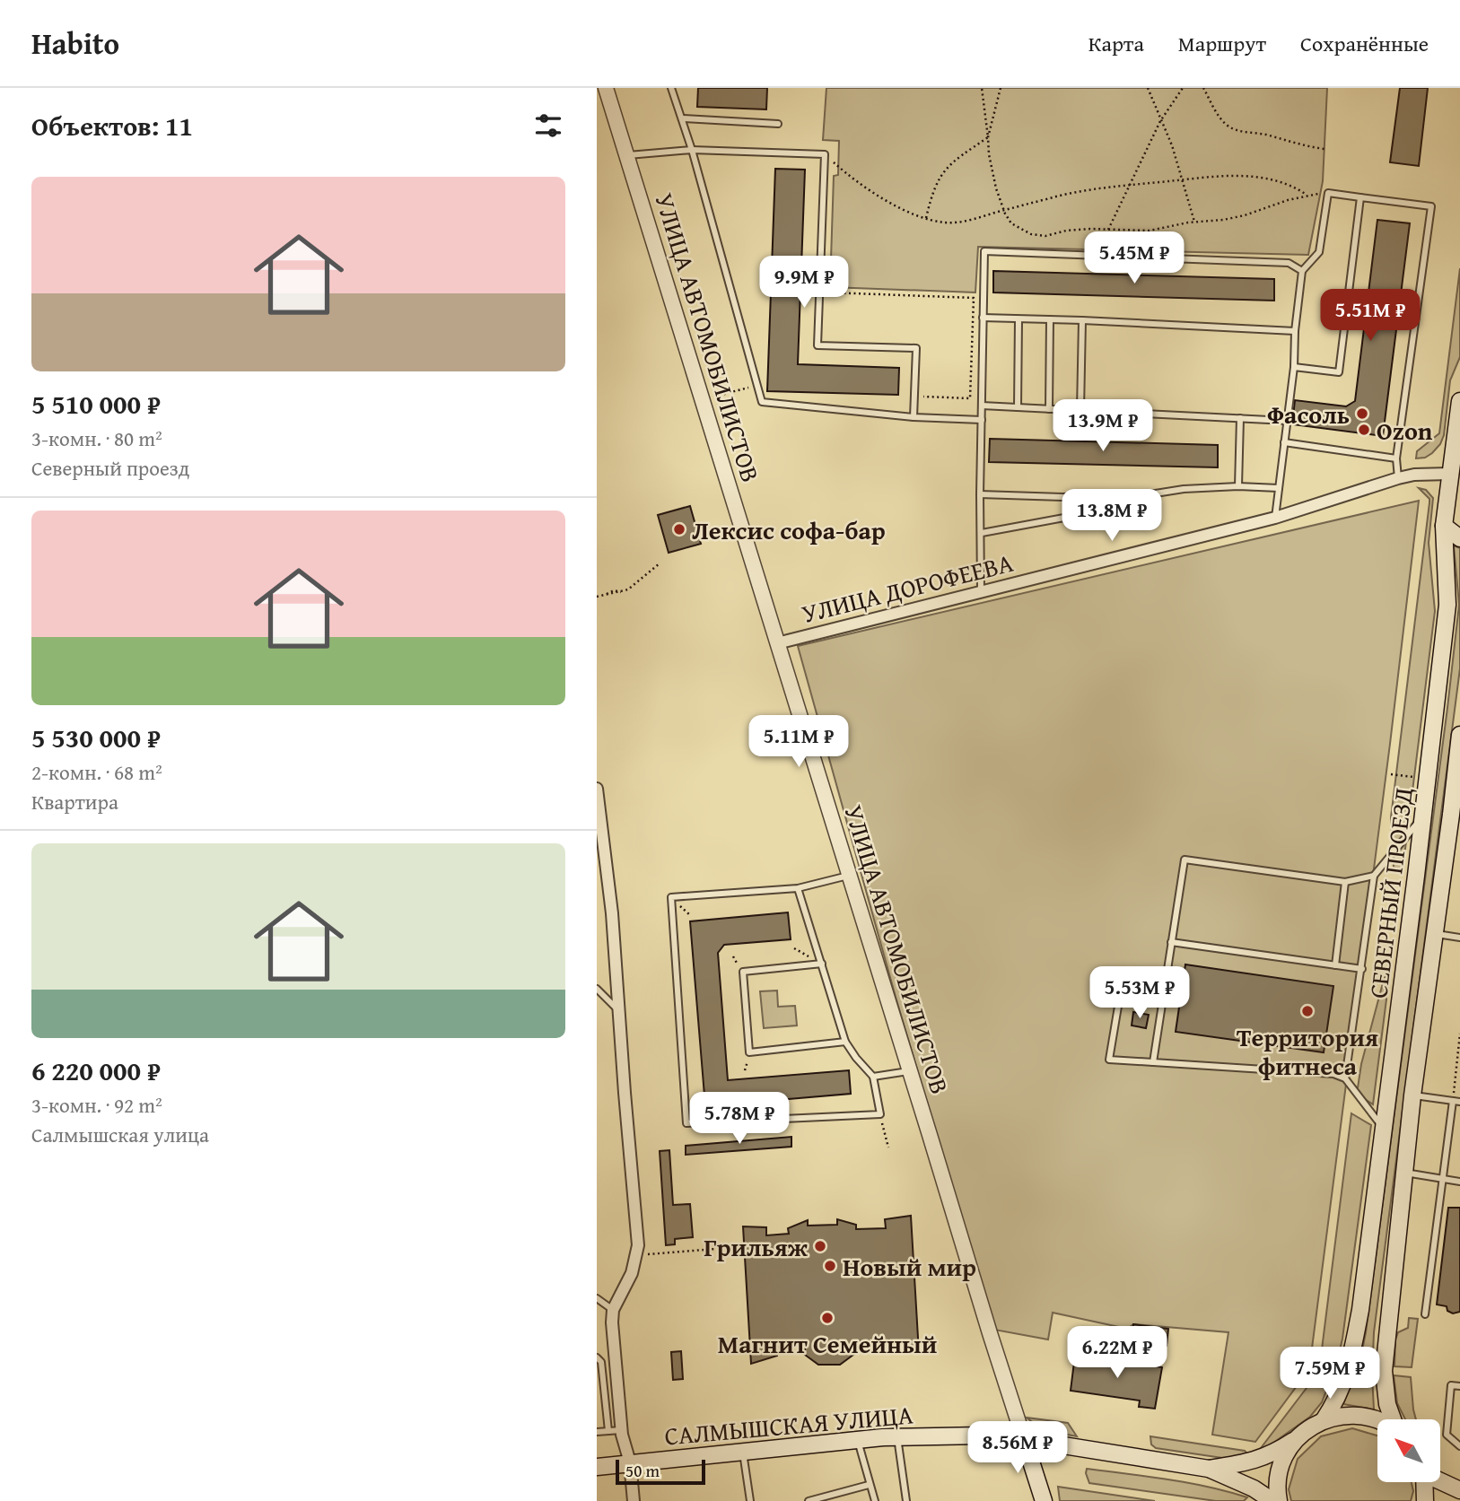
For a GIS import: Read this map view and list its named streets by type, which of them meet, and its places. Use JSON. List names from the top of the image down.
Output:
{
  "streets": {
    "main road": ["УЛИЦА АВТОМОБИЛИСТОВ", "СЕВЕРНЫЙ ПРОЕЗД", "САЛМЫШСКАЯ УЛИЦА"],
    "street": ["УЛИЦА ДОРОФЕЕВА"]
  },
  "crossings": [
    ["УЛИЦА АВТОМОБИЛИСТОВ", "УЛИЦА ДОРОФЕЕВА"],
    ["УЛИЦА АВТОМОБИЛИСТОВ", "САЛМЫШСКАЯ УЛИЦА"],
    ["УЛИЦА ДОРОФЕЕВА", "СЕВЕРНЫЙ ПРОЕЗД"]
  ],
  "places": [
    "Фасоль",
    "Ozon",
    "Лексис софа-бар",
    "Территория фитнеса",
    "Грильяж",
    "Новый мир",
    "Магнит Семейный"
  ],
  "scale_bar": "50 m",
  "north": "top left",
  "page": {
    "header": "Habito",
    "nav": ["Карта", "Маршрут", "Сохранённые"],
    "heading": "Объектов: 11",
    "list": [
      {
        "name": "5 510 000 ₽",
        "note": "3-комн. · 80 m² · Северный проезд"
      },
      {
        "name": "5 530 000 ₽",
        "note": "2-комн. · 68 m² · Квартира"
      },
      {
        "name": "6 220 000 ₽",
        "note": "3-комн. · 92 m² · Салмышская улица"
      }
    ],
    "price": [
      "5.45M ₽",
      "9.9M ₽",
      "5.51M ₽",
      "13.9M ₽",
      "13.8M ₽",
      "5.11M ₽",
      "5.53M ₽",
      "5.78M ₽",
      "6.22M ₽",
      "7.59M ₽",
      "8.56M ₽"
    ],
    "scale": "50 m"
  }
}
